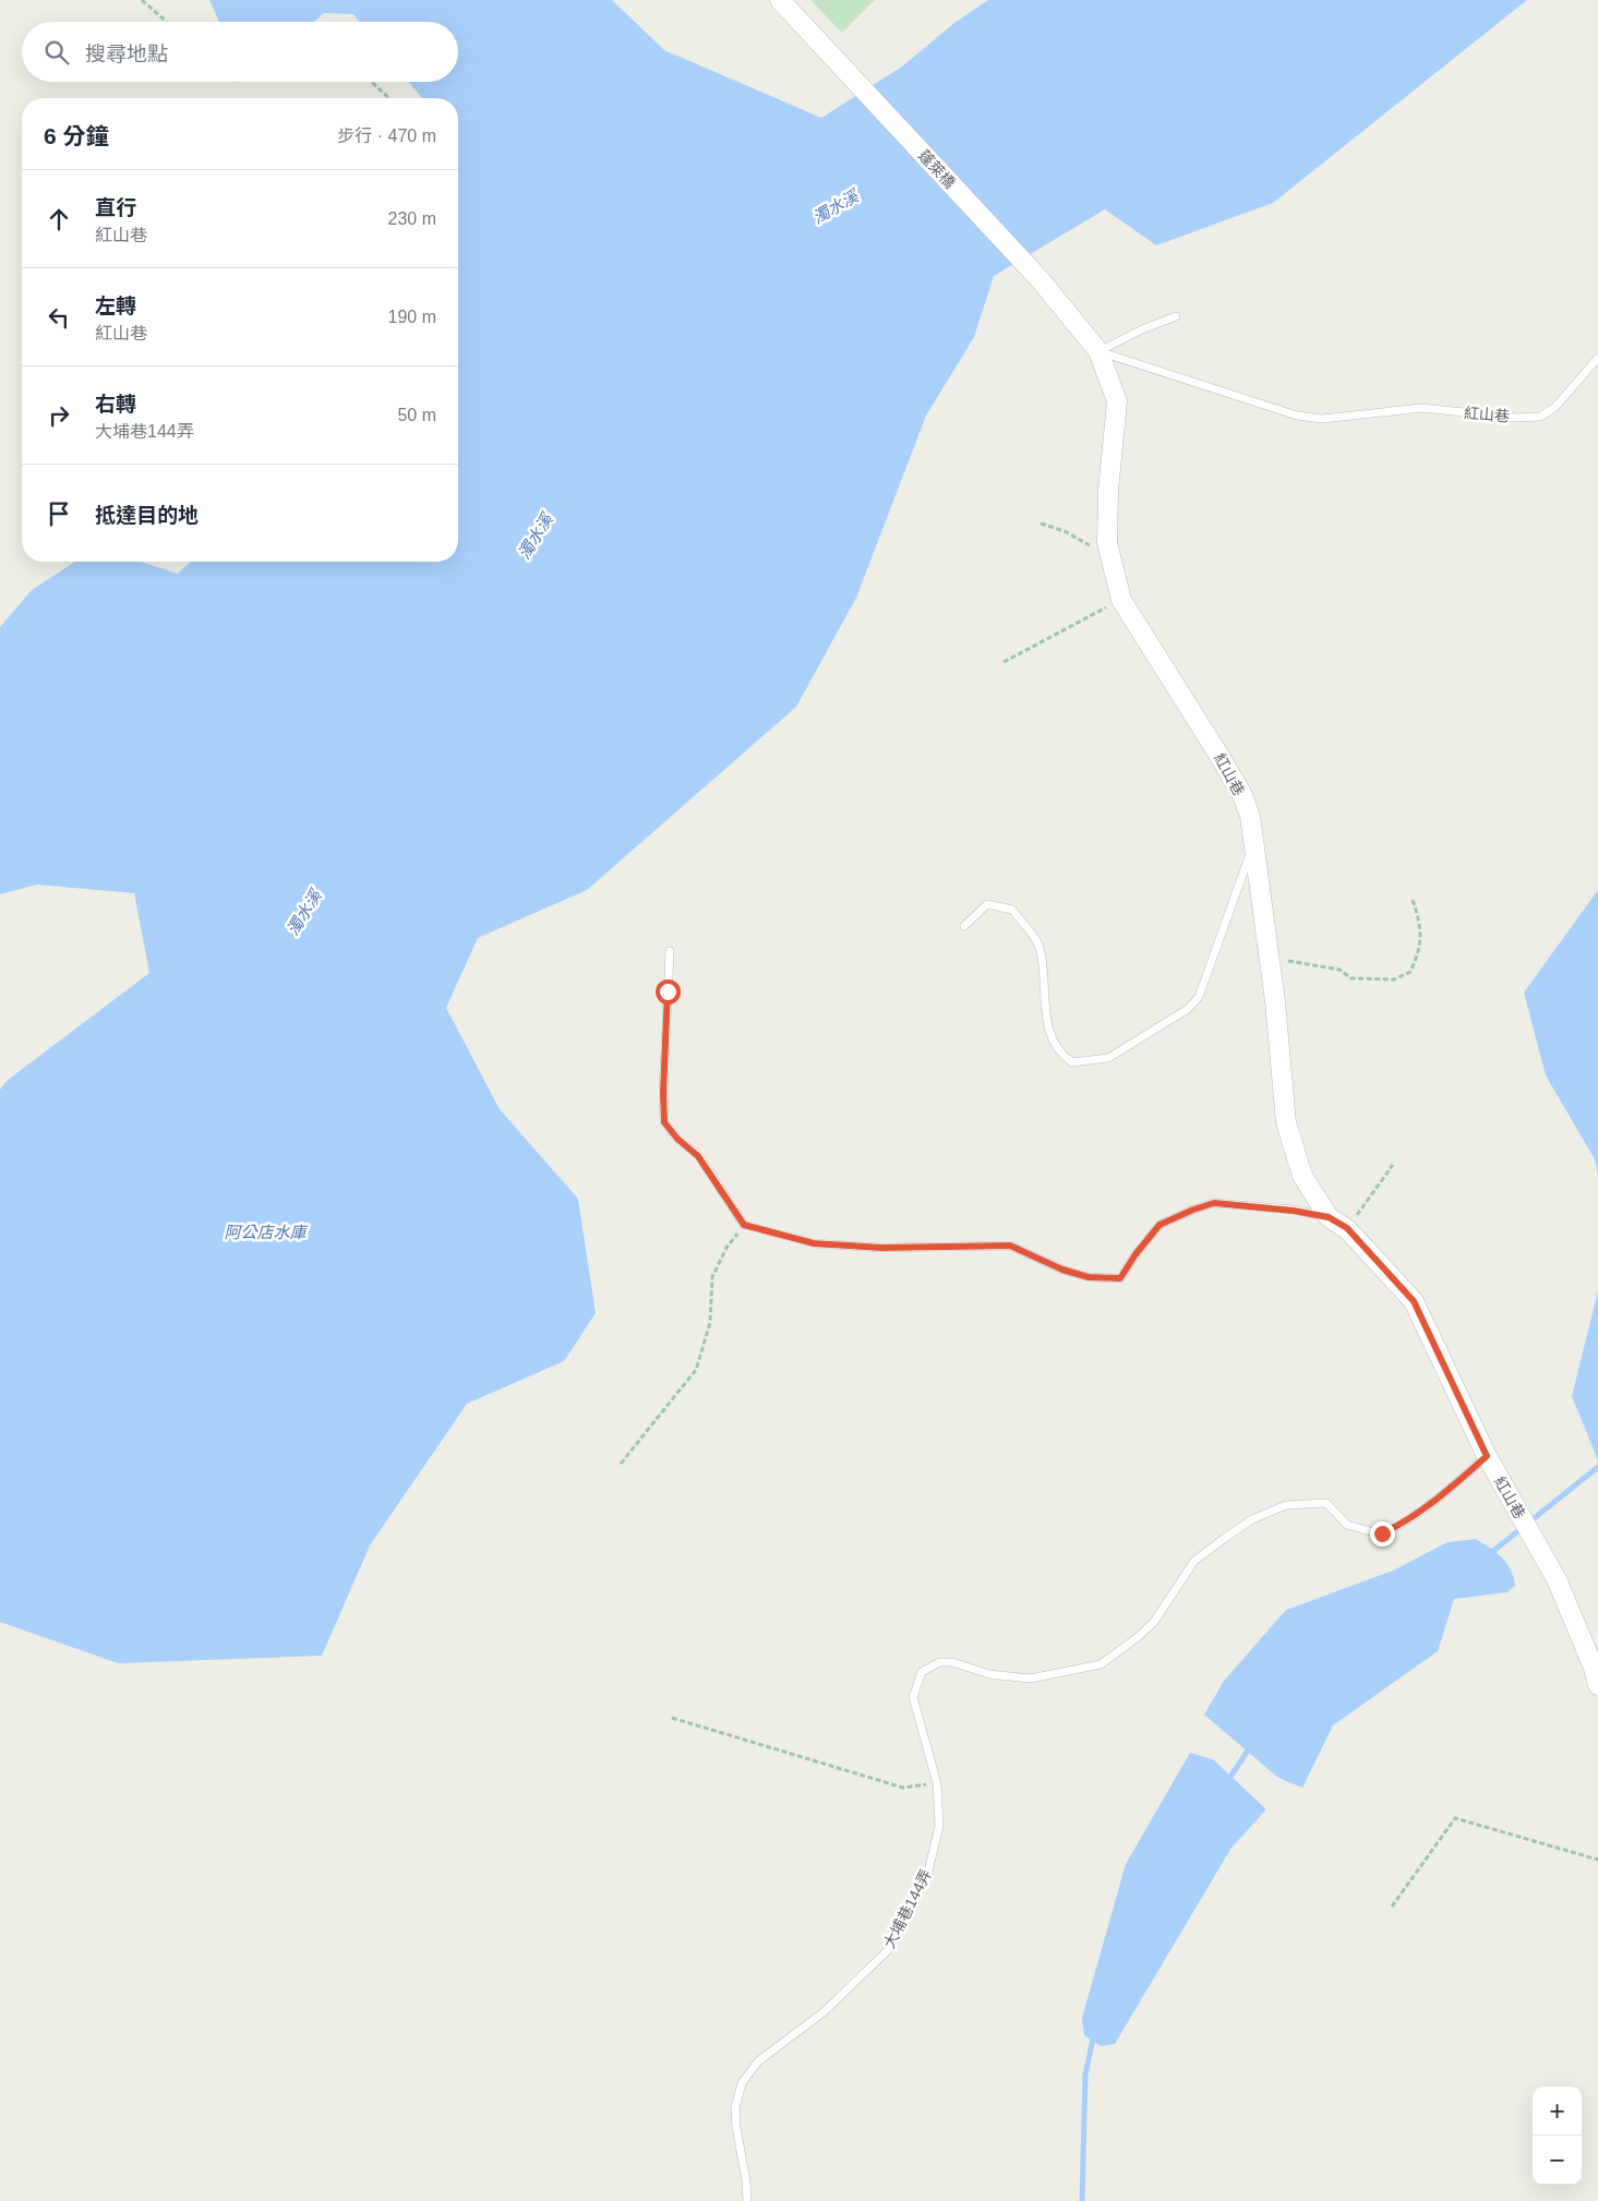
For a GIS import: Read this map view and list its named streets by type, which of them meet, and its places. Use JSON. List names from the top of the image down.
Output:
{
  "streets": {
    "street": ["蓬萊橋", "紅山巷"],
    "lane": ["大埔巷144弄"]
  },
  "crossings": [
    ["蓬萊橋", "紅山巷"],
    ["紅山巷", "大埔巷144弄"]
  ],
  "water": ["濁水溪", "阿公店水庫"],
  "page": {
    "search": "搜尋地點",
    "heading": ["6 分鐘", "步行 · 470 m"],
    "list": [
      ["直行", "紅山巷", "230 m"],
      ["左轉", "紅山巷", "190 m"],
      ["右轉", "大埔巷144弄", "50 m"],
      "抵達目的地"
    ],
    "map_buttons": ["+", "−"]
  }
}
